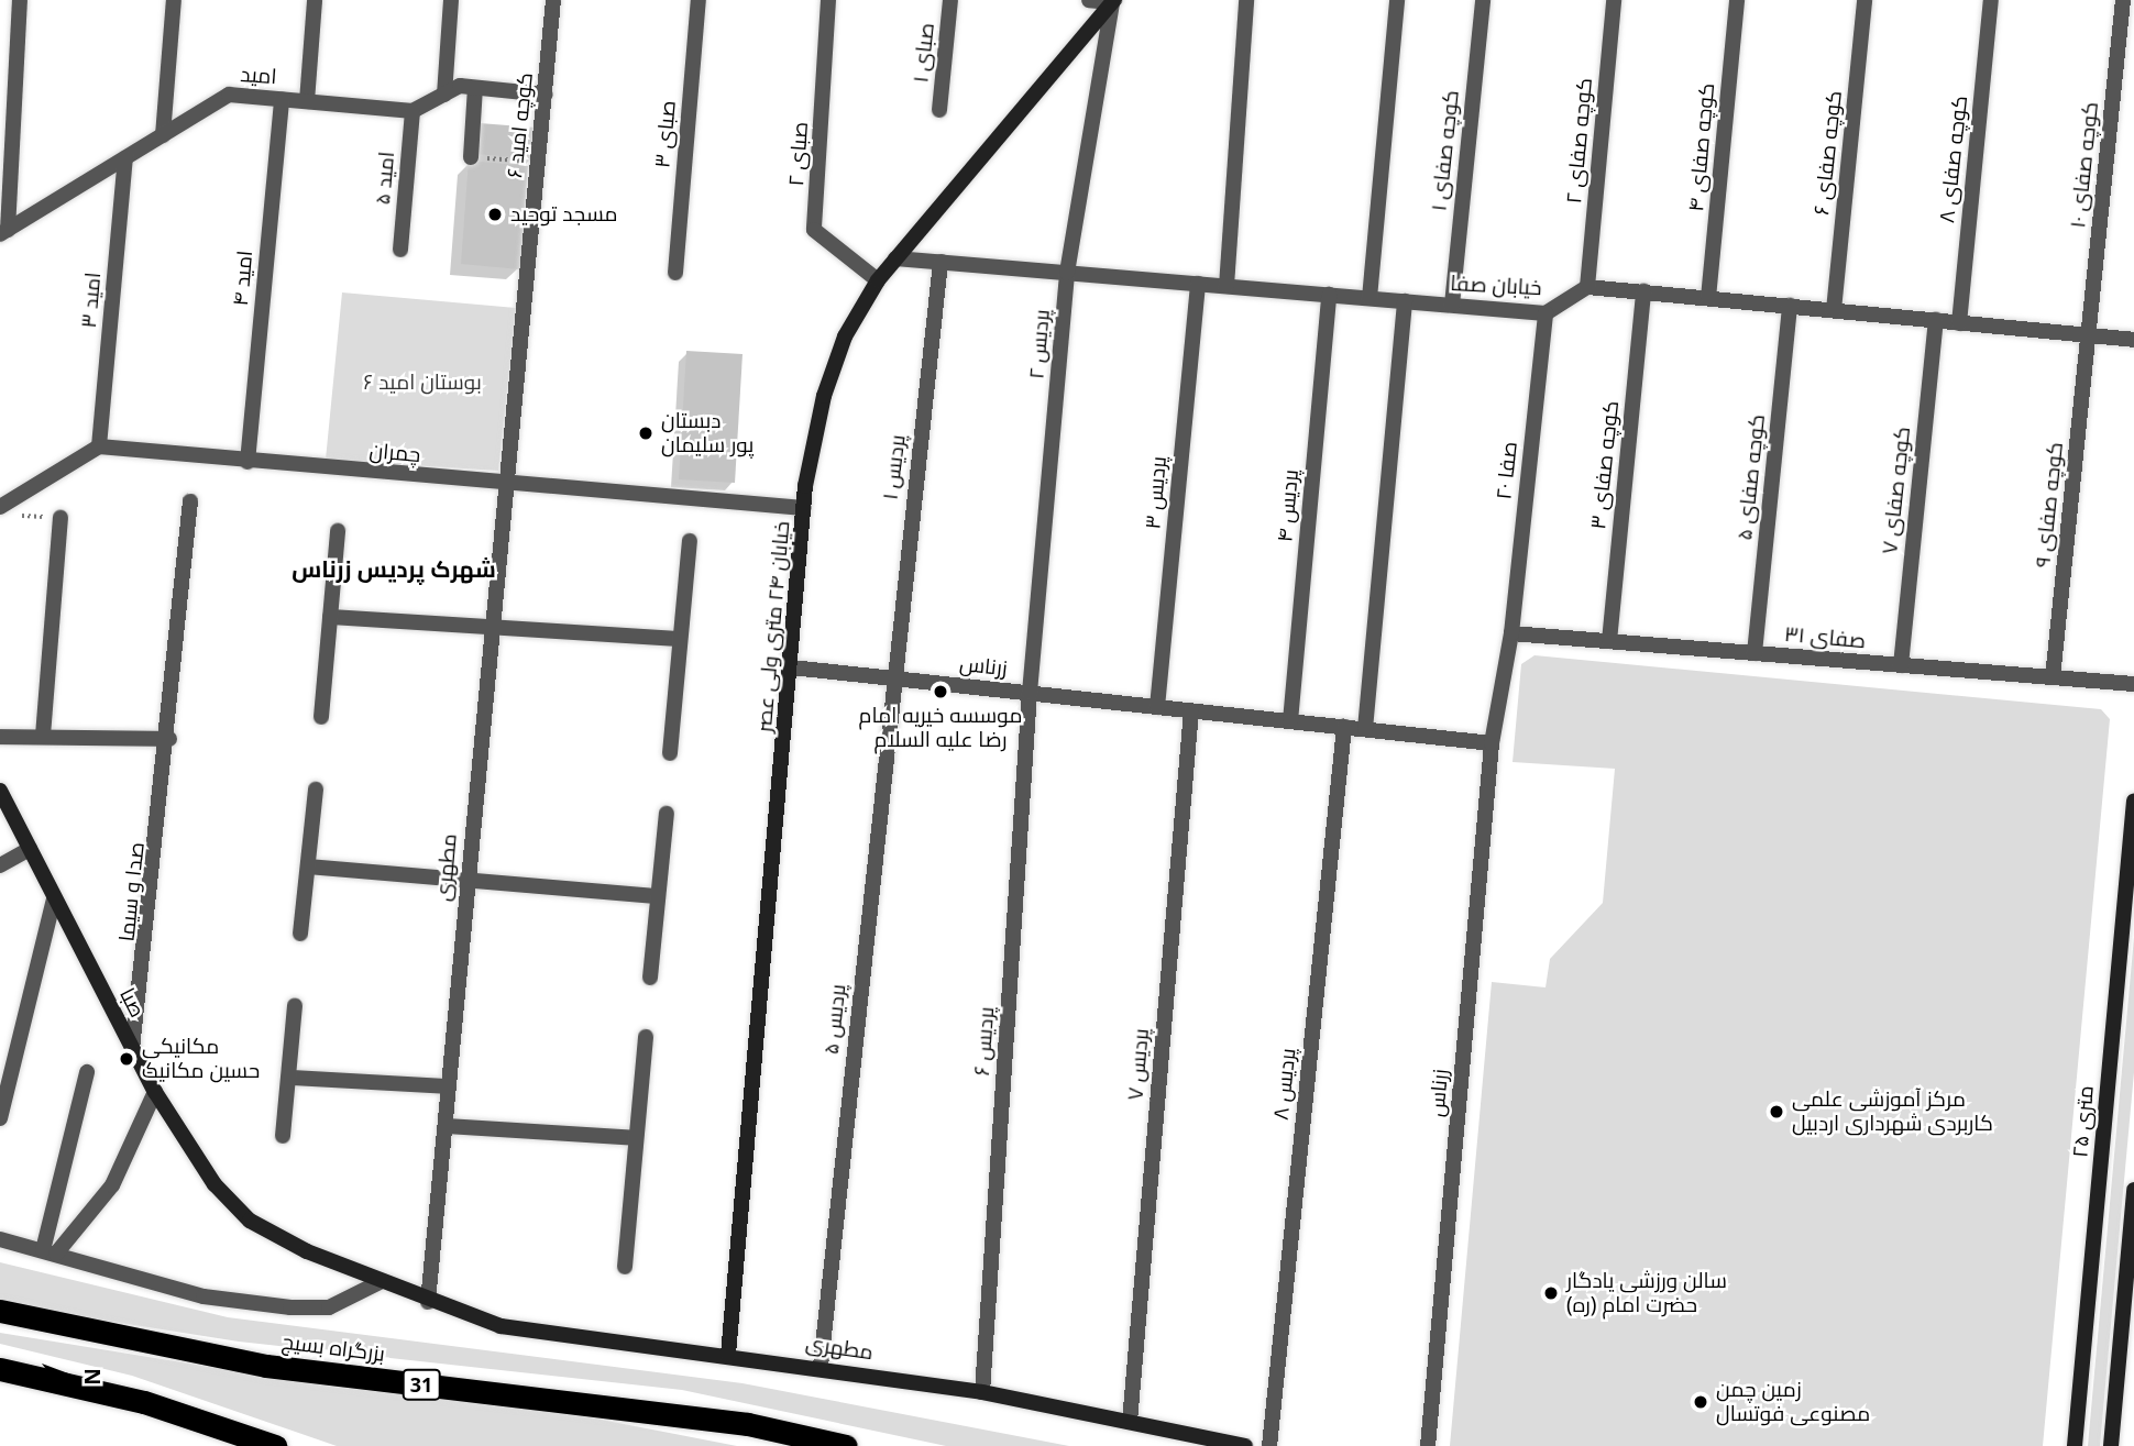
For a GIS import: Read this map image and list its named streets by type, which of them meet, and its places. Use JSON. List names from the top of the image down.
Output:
{
  "streets": {
    "highway": ["بزرگراه بسیج", "31"],
    "street": [
      "صبای ۱",
      "امید",
      "کوچه امید ۶",
      "صبای ۳",
      "کوچه صفای ۲",
      "کوچه صفای ۴",
      "کوچه صفای ۱",
      "کوچه صفای ۶",
      "صبای ۲",
      "کوچه صفای ۸",
      "کوچه صفای ۱۰",
      "امید ۵",
      "امید ۴",
      "خیابان صفا",
      "امید ۳",
      "پردیس ۲",
      "چمران",
      "کوچه صفای ۳",
      "پردیس ۱",
      "صفا ۲۰",
      "کوچه صفای ۵",
      "کوچه صفای ۷",
      "پردیس ۳",
      "کوچه صفای ۹",
      "پردیس ۴",
      "خیابان ۲۴ متری ولی عصر",
      "صفای ۳۱",
      "زرناس",
      "مطهری",
      "صدا و سیما",
      "صبا",
      "پردیس ۵",
      "پردیس ۶",
      "پردیس ۷",
      "پردیس ۸",
      "۲۵ متری"
    ]
  },
  "crossings": [
    ["امید", "امید ۵"],
    ["امید", "امید ۴"],
    ["امید", "امید ۳"],
    ["کوچه امید ۶", "چمران"],
    ["کوچه امید ۶", "مطهری"],
    ["کوچه صفای ۲", "خیابان صفا"],
    ["کوچه صفای ۱", "خیابان صفا"],
    ["صبای ۲", "خیابان ۲۴ متری ولی عصر"],
    ["کوچه صفای ۱۰", "کوچه صفای ۹"],
    ["امید ۴", "چمران"],
    ["خیابان صفا", "پردیس ۲"],
    ["خیابان صفا", "پردیس ۱"],
    ["خیابان صفا", "صفا ۲۰"],
    ["خیابان صفا", "پردیس ۳"],
    ["خیابان صفا", "پردیس ۴"],
    ["خیابان صفا", "خیابان ۲۴ متری ولی عصر"],
    ["امید ۳", "چمران"],
    ["پردیس ۲", "خیابان ۲۴ متری ولی عصر"],
    ["پردیس ۲", "زرناس"],
    ["پردیس ۲", "پردیس ۶"],
    ["چمران", "خیابان ۲۴ متری ولی عصر"],
    ["چمران", "مطهری"],
    ["کوچه صفای ۳", "صفای ۳۱"],
    ["پردیس ۱", "زرناس"],
    ["پردیس ۱", "پردیس ۵"],
    ["صفا ۲۰", "صفای ۳۱"],
    ["صفا ۲۰", "زرناس"],
    ["کوچه صفای ۵", "صفای ۳۱"],
    ["کوچه صفای ۷", "صفای ۳۱"],
    ["پردیس ۳", "زرناس"],
    ["کوچه صفای ۹", "صفای ۳۱"],
    ["پردیس ۴", "زرناس"],
    ["خیابان ۲۴ متری ولی عصر", "زرناس"],
    ["خیابان ۲۴ متری ولی عصر", "مطهری"],
    ["صفای ۳۱", "زرناس"],
    ["زرناس", "پردیس ۵"],
    ["زرناس", "پردیس ۶"],
    ["زرناس", "پردیس ۷"],
    ["زرناس", "پردیس ۸"],
    ["مطهری", "صبا"],
    ["مطهری", "پردیس ۵"],
    ["مطهری", "پردیس ۶"],
    ["مطهری", "پردیس ۷"],
    ["صدا و سیما", "صبا"]
  ],
  "districts": ["شهرک پردیس زرناس"],
  "parks": ["بوستان امید ۶"],
  "places": [
    "مسجد توحید",
    "دبستان پور سلیمان",
    "موسسه خیریه امام رضا علیه السلام",
    "مکانیکی حسین مکانیک",
    "مرکز آموزشی علمی کاربردی شهرداری اردبیل",
    "سالن ورزشی یادگار حضرت امام (ره)",
    "زمین چمن مصنوعی فوتسال"
  ],
  "north": "right"
}
